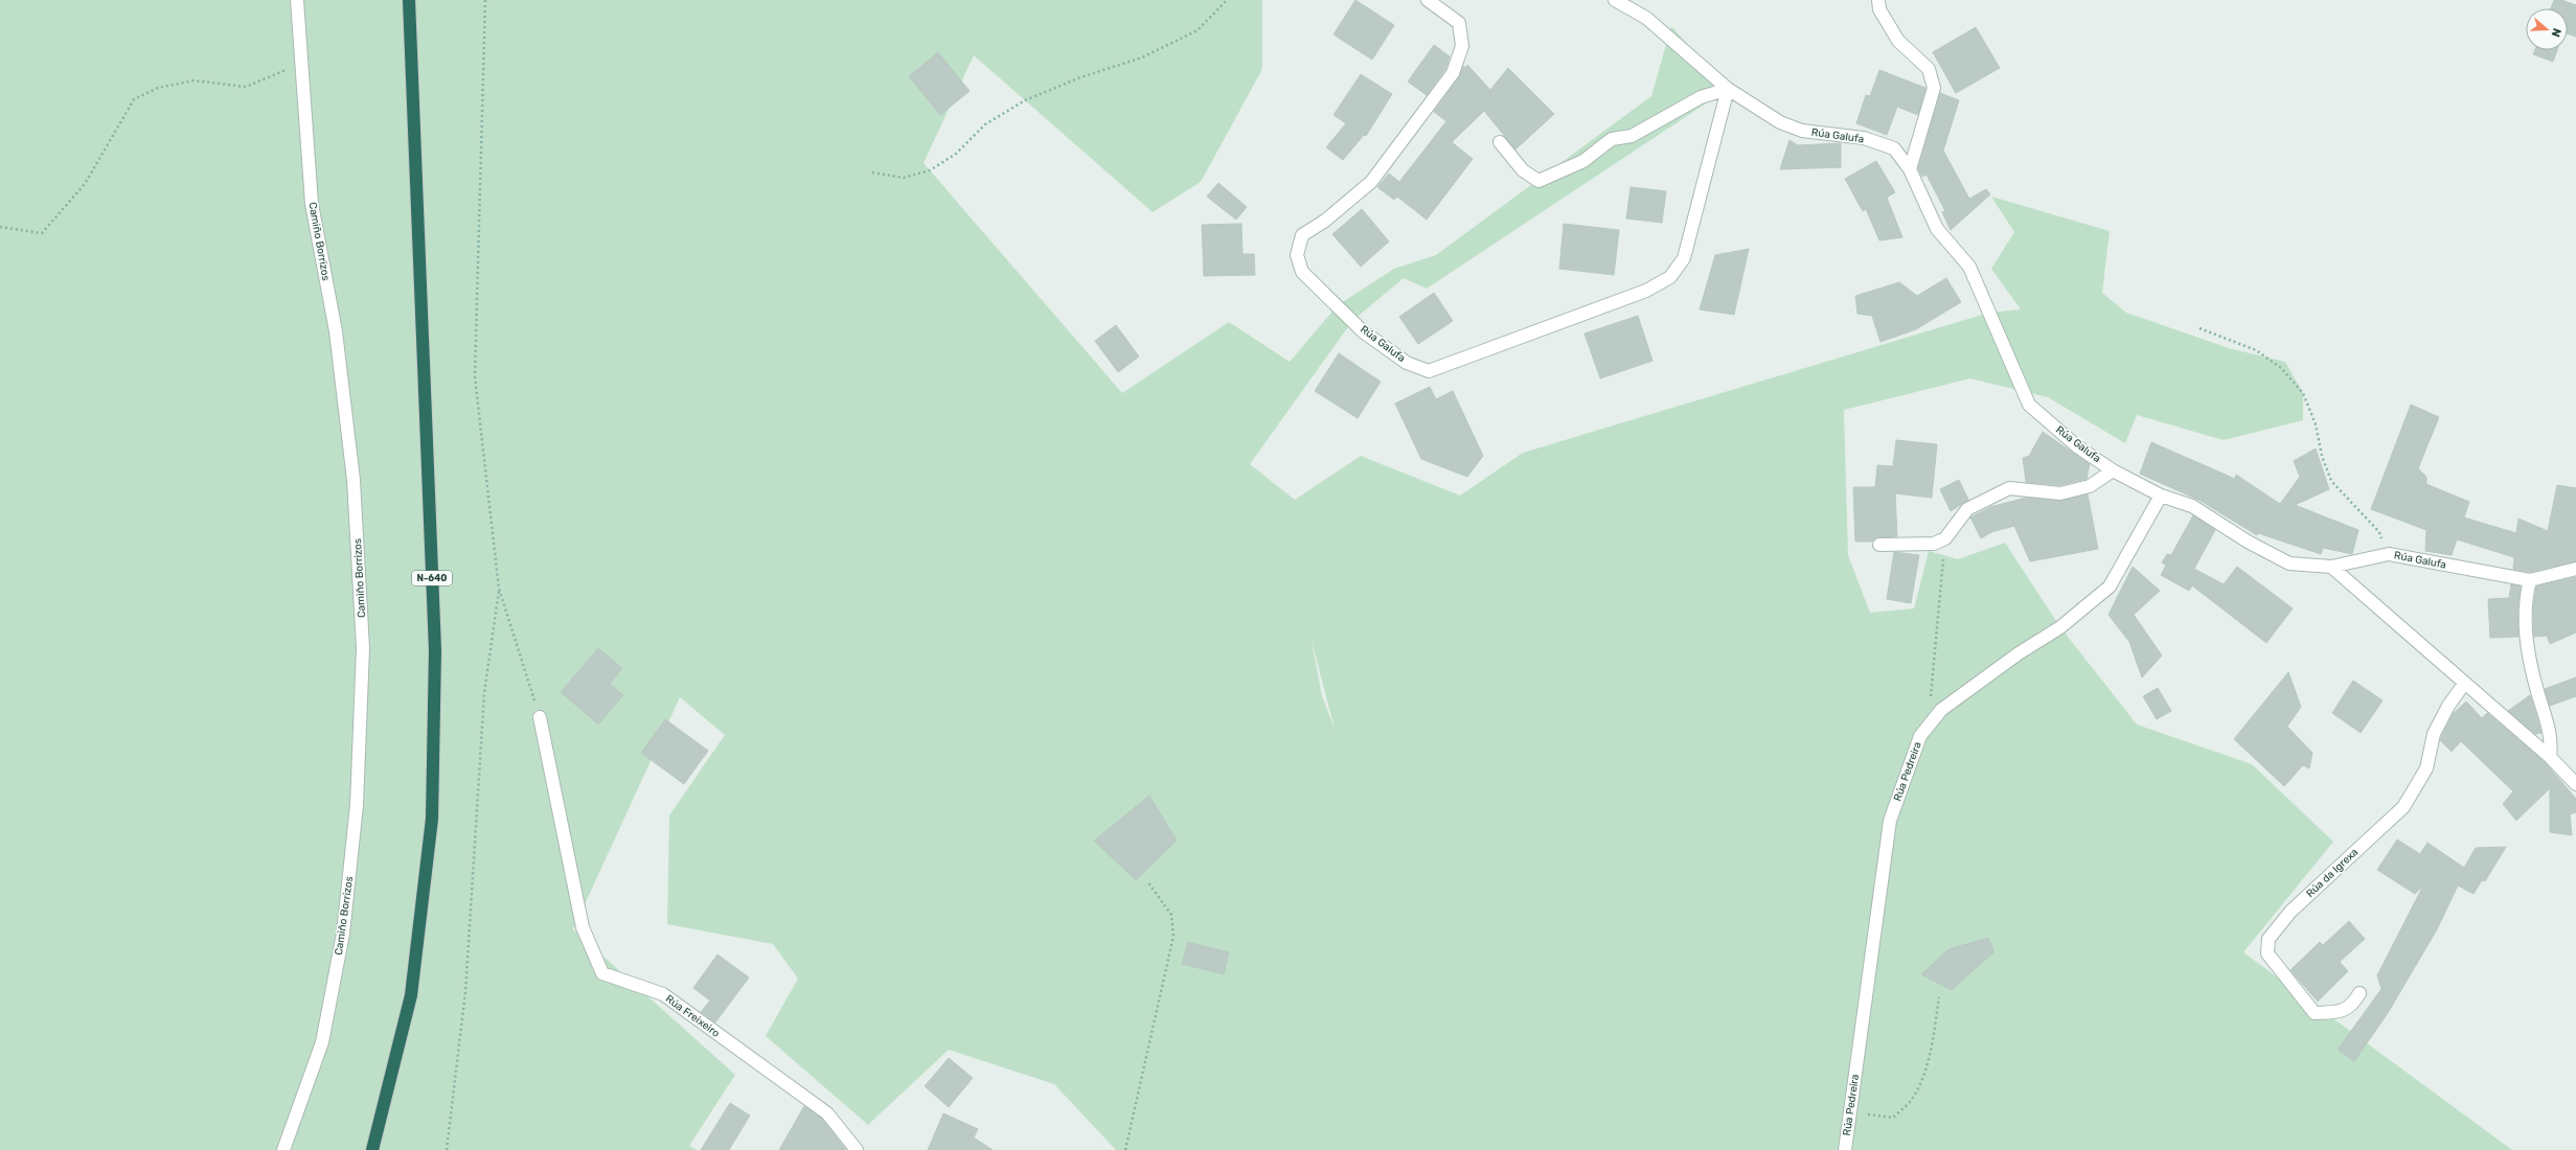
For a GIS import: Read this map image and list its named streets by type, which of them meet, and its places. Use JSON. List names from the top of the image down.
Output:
{
  "streets": {
    "highway": ["N-640"],
    "street": [
      "Rúa Galufa",
      "Camiño Borrizos",
      "Rúa Pedreira",
      "Rúa da Igrexa",
      "Rúa Freixeiro"
    ]
  },
  "crossings": [
    ["Rúa Galufa", "Rúa Pedreira"]
  ],
  "north": "right"
}
